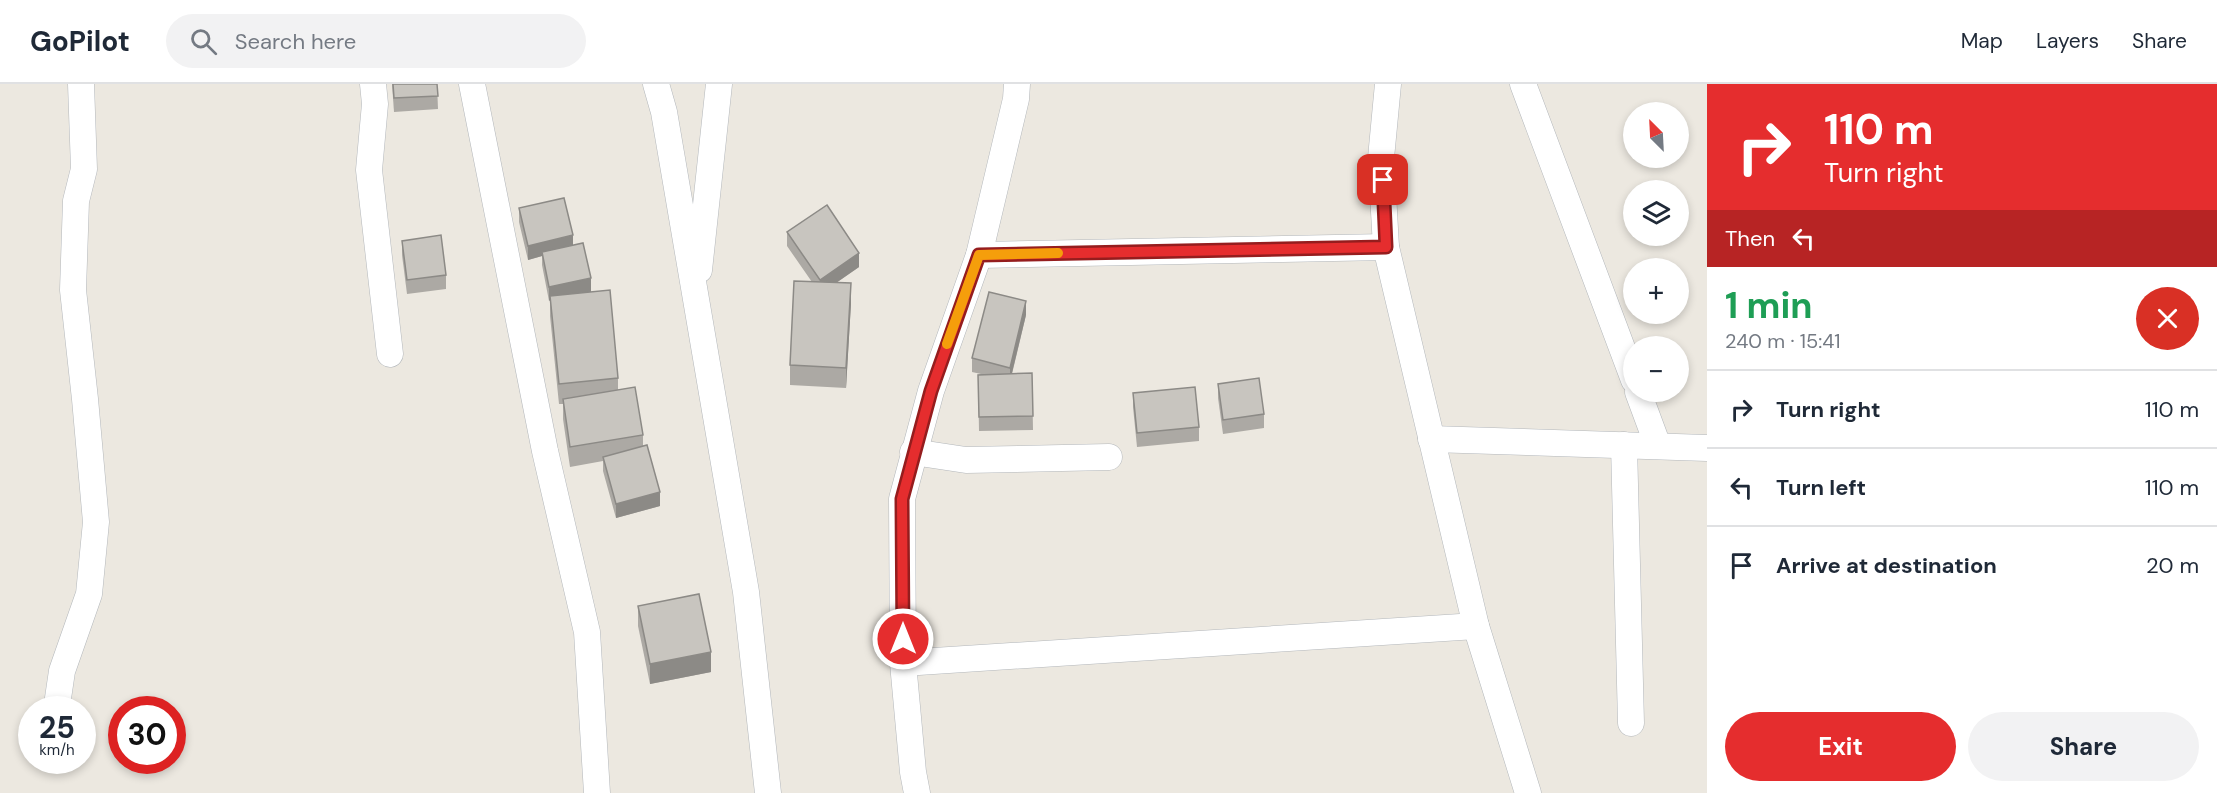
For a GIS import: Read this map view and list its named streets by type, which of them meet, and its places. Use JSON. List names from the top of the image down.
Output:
{
  "north": "top left",
  "page": {
    "header": "GoPilot",
    "search": "Search here",
    "nav": ["Map", "Layers", "Share"],
    "turn": ["110 m", "Turn right"],
    "map_buttons": ["+", "−"],
    "then": "Then",
    "heading": ["1 min", "240 m · 15:41"],
    "list": [
      {
        "name": "Turn right",
        "value": "110 m"
      },
      {
        "name": "Turn left",
        "value": "110 m"
      },
      {
        "name": "Arrive at destination",
        "value": "20 m"
      }
    ],
    "speed": "25 km/h",
    "limit": "30",
    "buttons": ["Exit", "Share"]
  }
}
